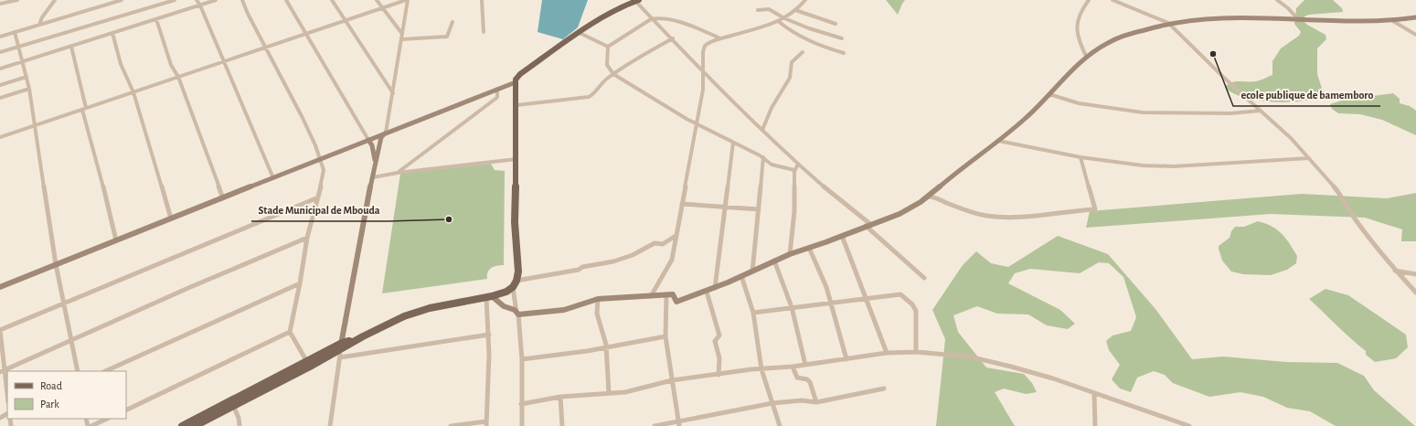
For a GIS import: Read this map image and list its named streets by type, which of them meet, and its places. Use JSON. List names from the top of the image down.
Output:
{
  "places": ["ecole publique de bamemboro", "Stade Municipal de Mbouda"],
  "legend": ["Road", "Park"]
}
